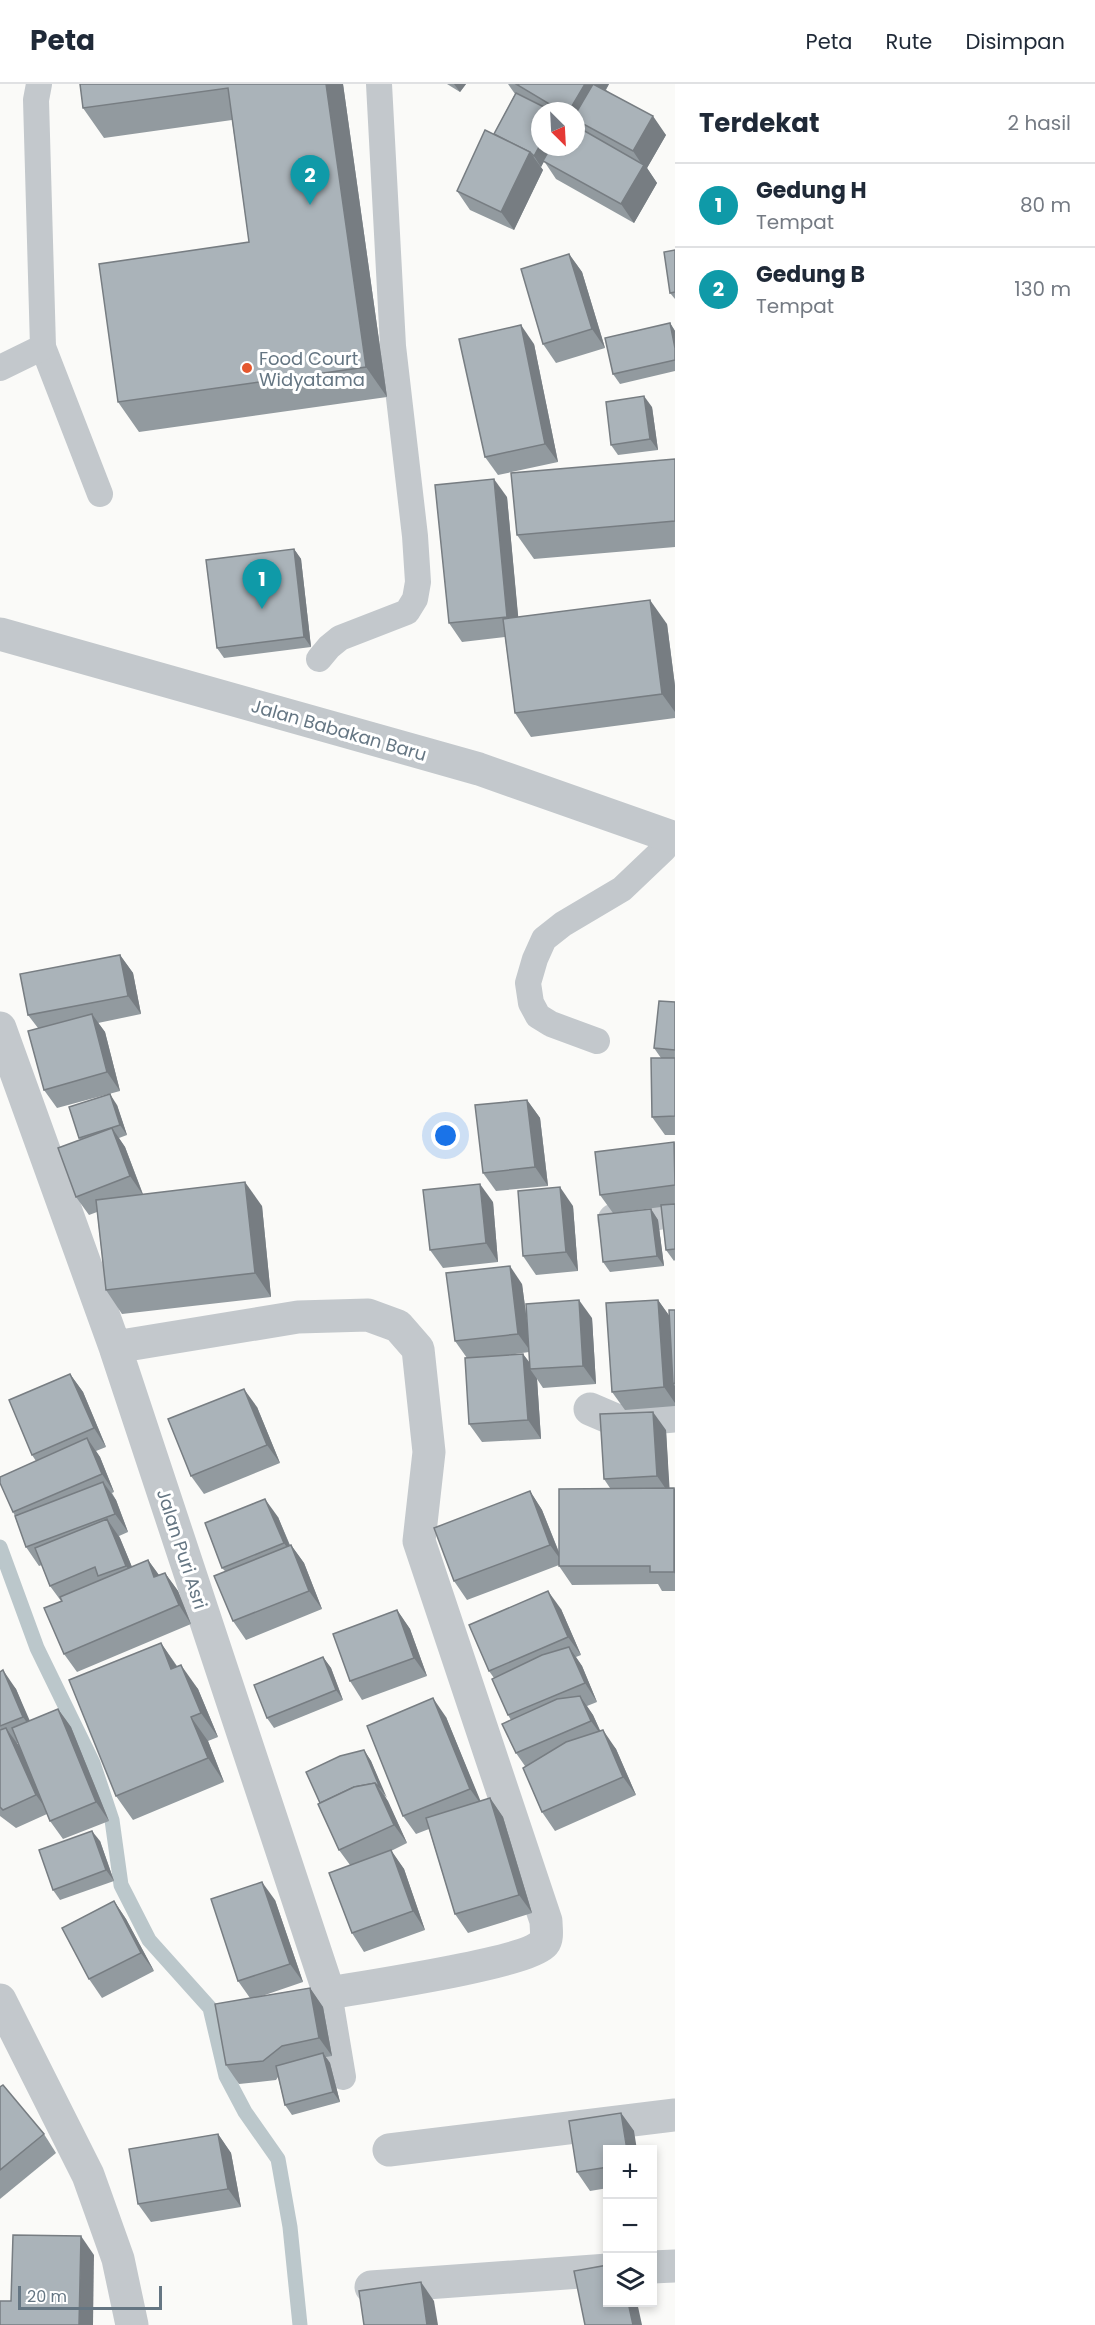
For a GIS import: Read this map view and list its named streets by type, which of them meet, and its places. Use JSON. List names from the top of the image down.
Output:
{
  "streets": {
    "street": ["Jalan Babakan Baru", "Jalan Puri Asri"]
  },
  "places": ["Food Court Widyatama"],
  "scale_bar": "20 m",
  "north": "bottom right",
  "page": {
    "header": "Peta",
    "nav": ["Peta", "Rute", "Disimpan"],
    "heading": ["Terdekat", "2 hasil"],
    "pins": ["2", "1"],
    "list": [
      {
        "mark": "1",
        "name": "Gedung H",
        "note": "Tempat",
        "value": "80 m"
      },
      {
        "mark": "2",
        "name": "Gedung B",
        "note": "Tempat",
        "value": "130 m"
      }
    ],
    "map_buttons": ["+", "−"],
    "scale": "20 m"
  }
}
